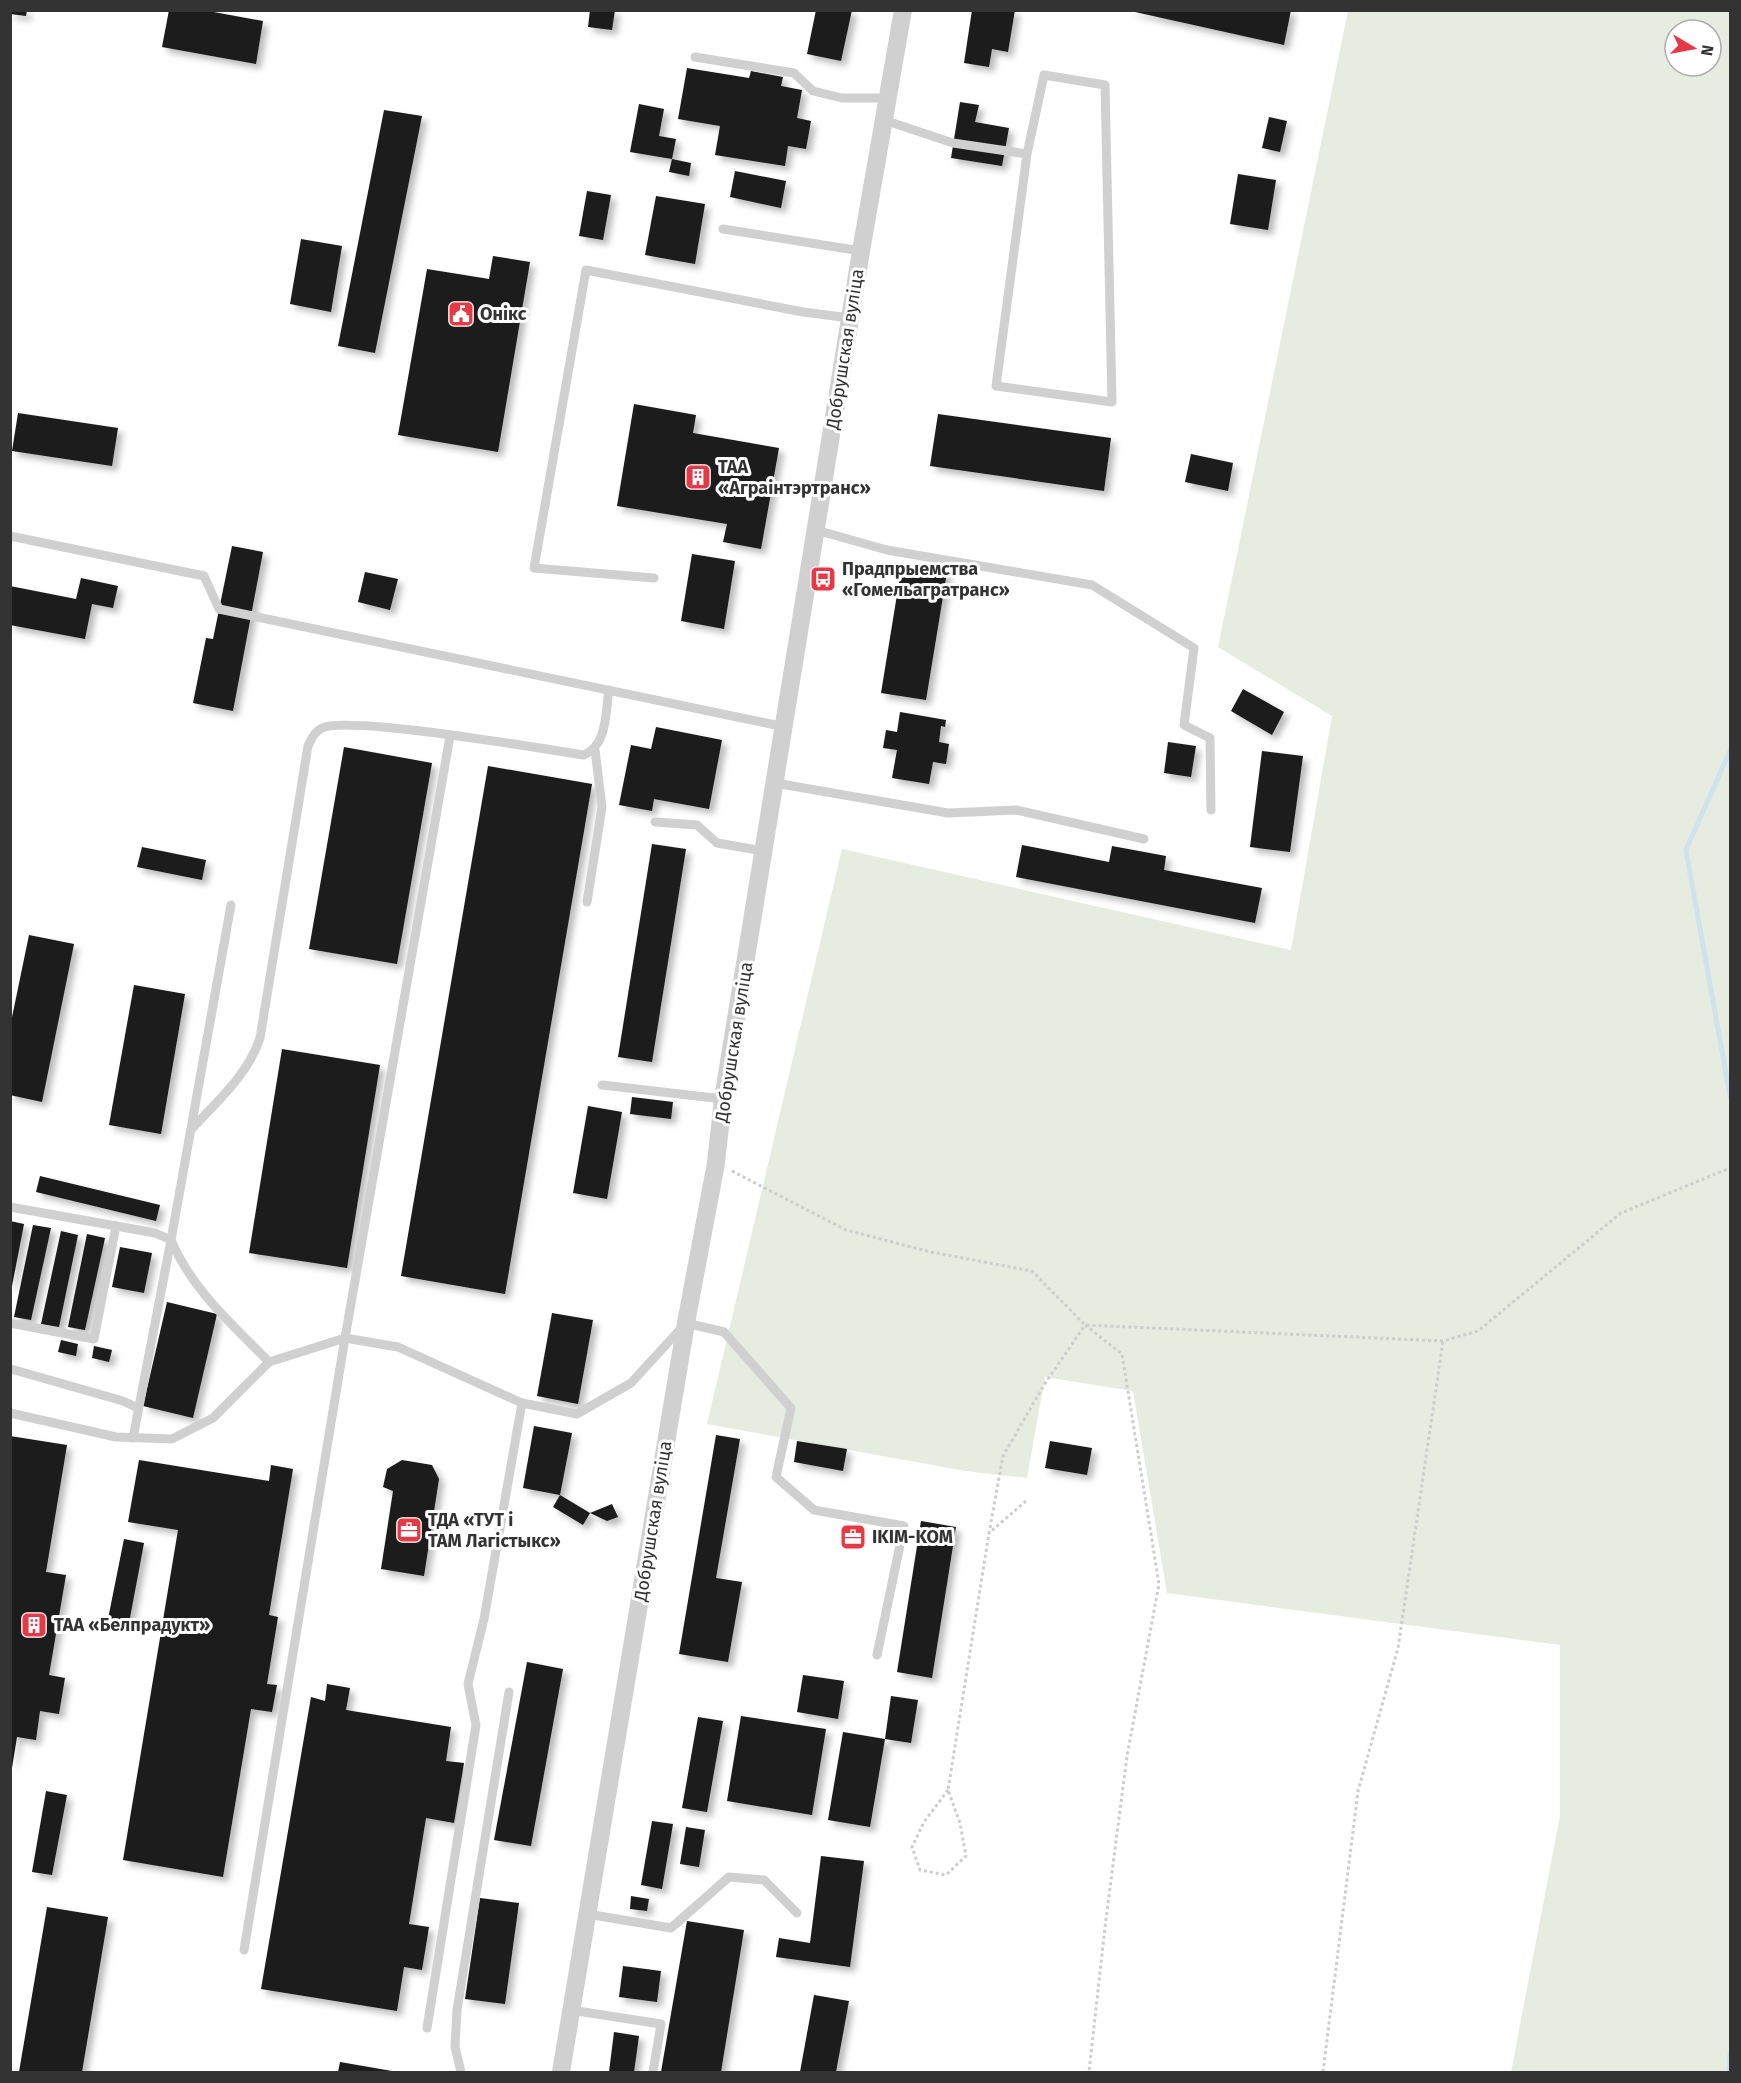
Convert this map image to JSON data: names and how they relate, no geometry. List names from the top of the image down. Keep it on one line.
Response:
{"streets":{"street":["Добрушская вуліца"]},"places":{"public building":["Онікс"],"building":["ТАА «Аграінтэртранс»","ТАА «Белпрадукт»"],"bus stop":["Прадпрыемства «Гомельагратранс»"],"office":["ТДА «ТУТ і ТАМ Лагістыкс»","IKIM-KOM"]},"north":"right"}
